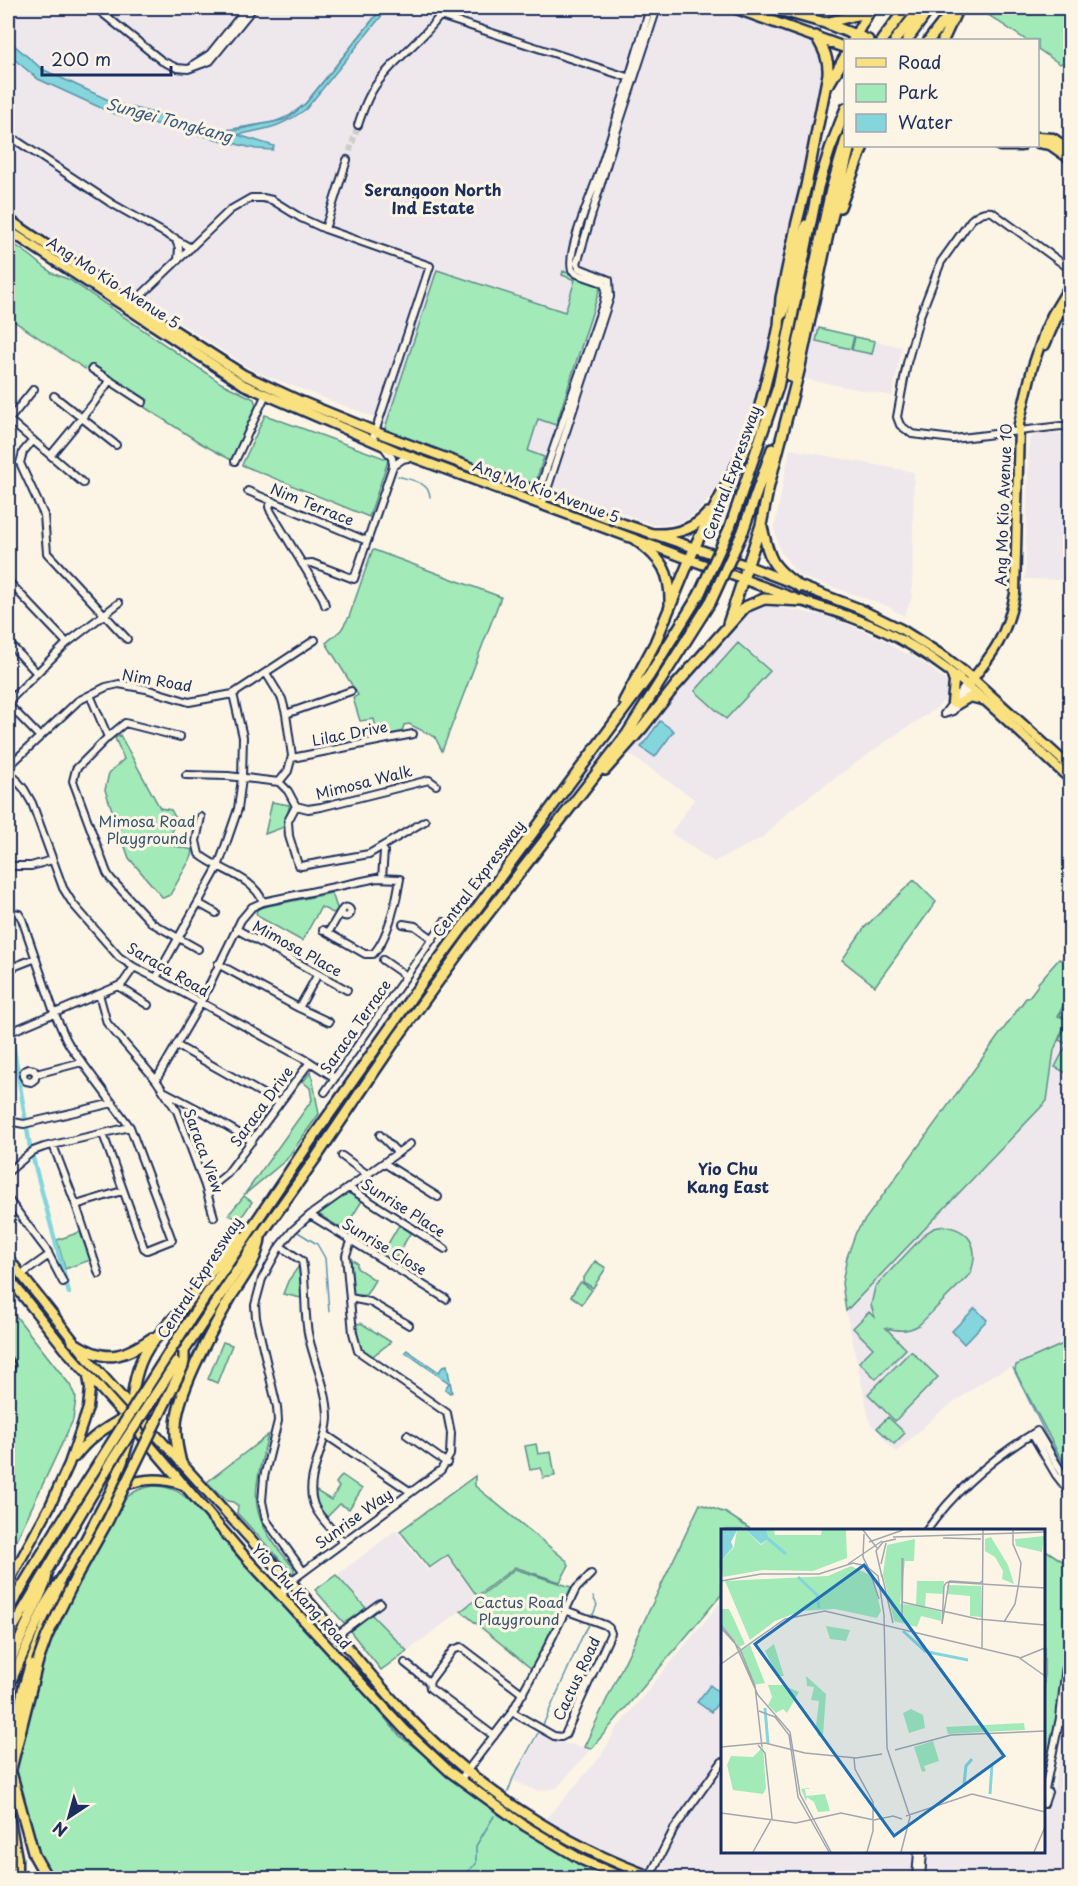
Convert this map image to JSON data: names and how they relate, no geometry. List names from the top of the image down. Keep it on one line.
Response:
{"streets":{"highway":["Central Expressway"],"main road":["Ang Mo Kio Avenue 5","Ang Mo Kio Avenue 10","Yio Chu Kang Road"],"street":["Nim Terrace","Nim Road","Lilac Drive","Mimosa Walk","Mimosa Place","Saraca Road","Saraca Terrace","Saraca Drive","Saraca View","Sunrise Place","Sunrise Close","Sunrise Way","Cactus Road"]},"crossings":[["Ang Mo Kio Avenue 5","Ang Mo Kio Avenue 10"],["Nim Road","Saraca Road"],["Saraca Road","Saraca Terrace"],["Saraca Road","Saraca Drive"],["Saraca Drive","Saraca View"],["Sunrise Way","Yio Chu Kang Road"]],"districts":["Serangoon North Ind Estate","Yio Chu Kang East"],"water":["Sungei Tongkang"],"parks":["Mimosa Road Playground","Cactus Road Playground"],"legend":["Road","Park","Water"],"scale_bar":"200 m","north":"bottom left"}
